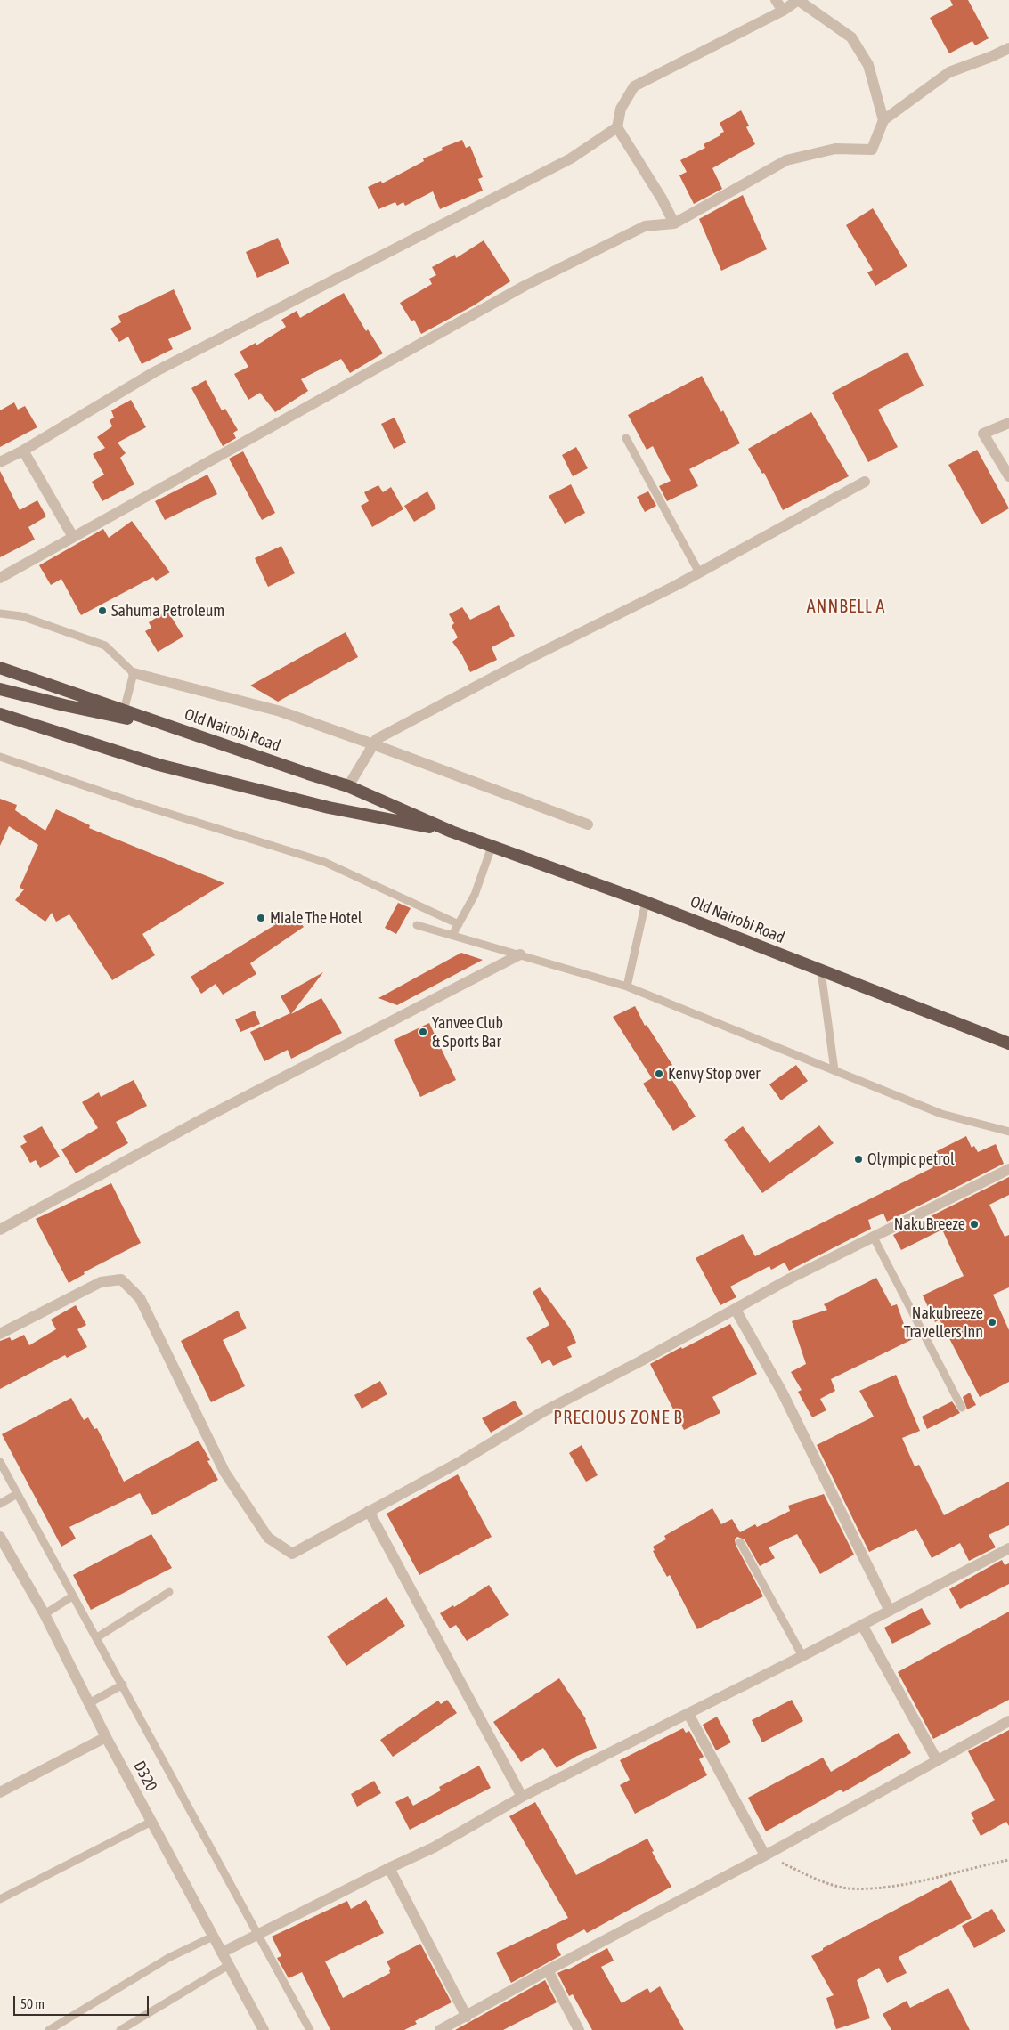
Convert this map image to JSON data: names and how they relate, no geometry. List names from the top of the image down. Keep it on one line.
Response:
{"streets":{"highway":["Old Nairobi Road"],"street":["D320"]},"districts":["ANNBELL A","PRECIOUS ZONE B"],"places":["Sahuma Petroleum","Miale The Hotel","Yanvee Club & Sports Bar","Kenvy Stop over","Olympic petrol","NakuBreeze","Nakubreeze Travellers Inn"],"scale_bar":"50 m"}
